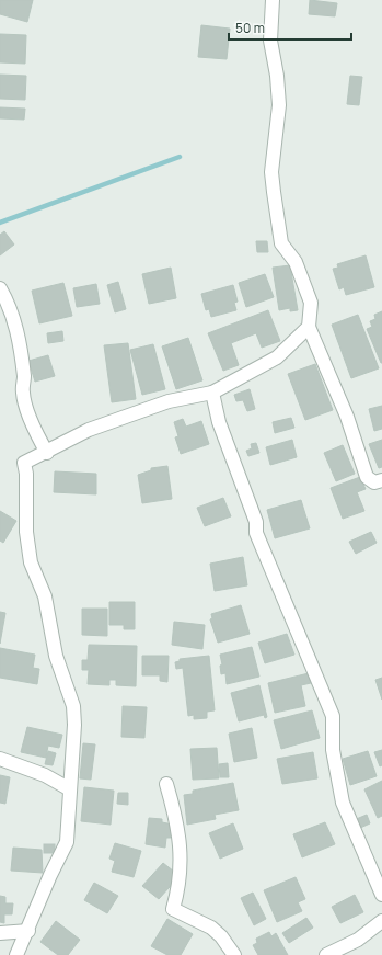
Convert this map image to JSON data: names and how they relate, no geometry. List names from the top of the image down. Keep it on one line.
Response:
{"scale_bar":"50 m"}
